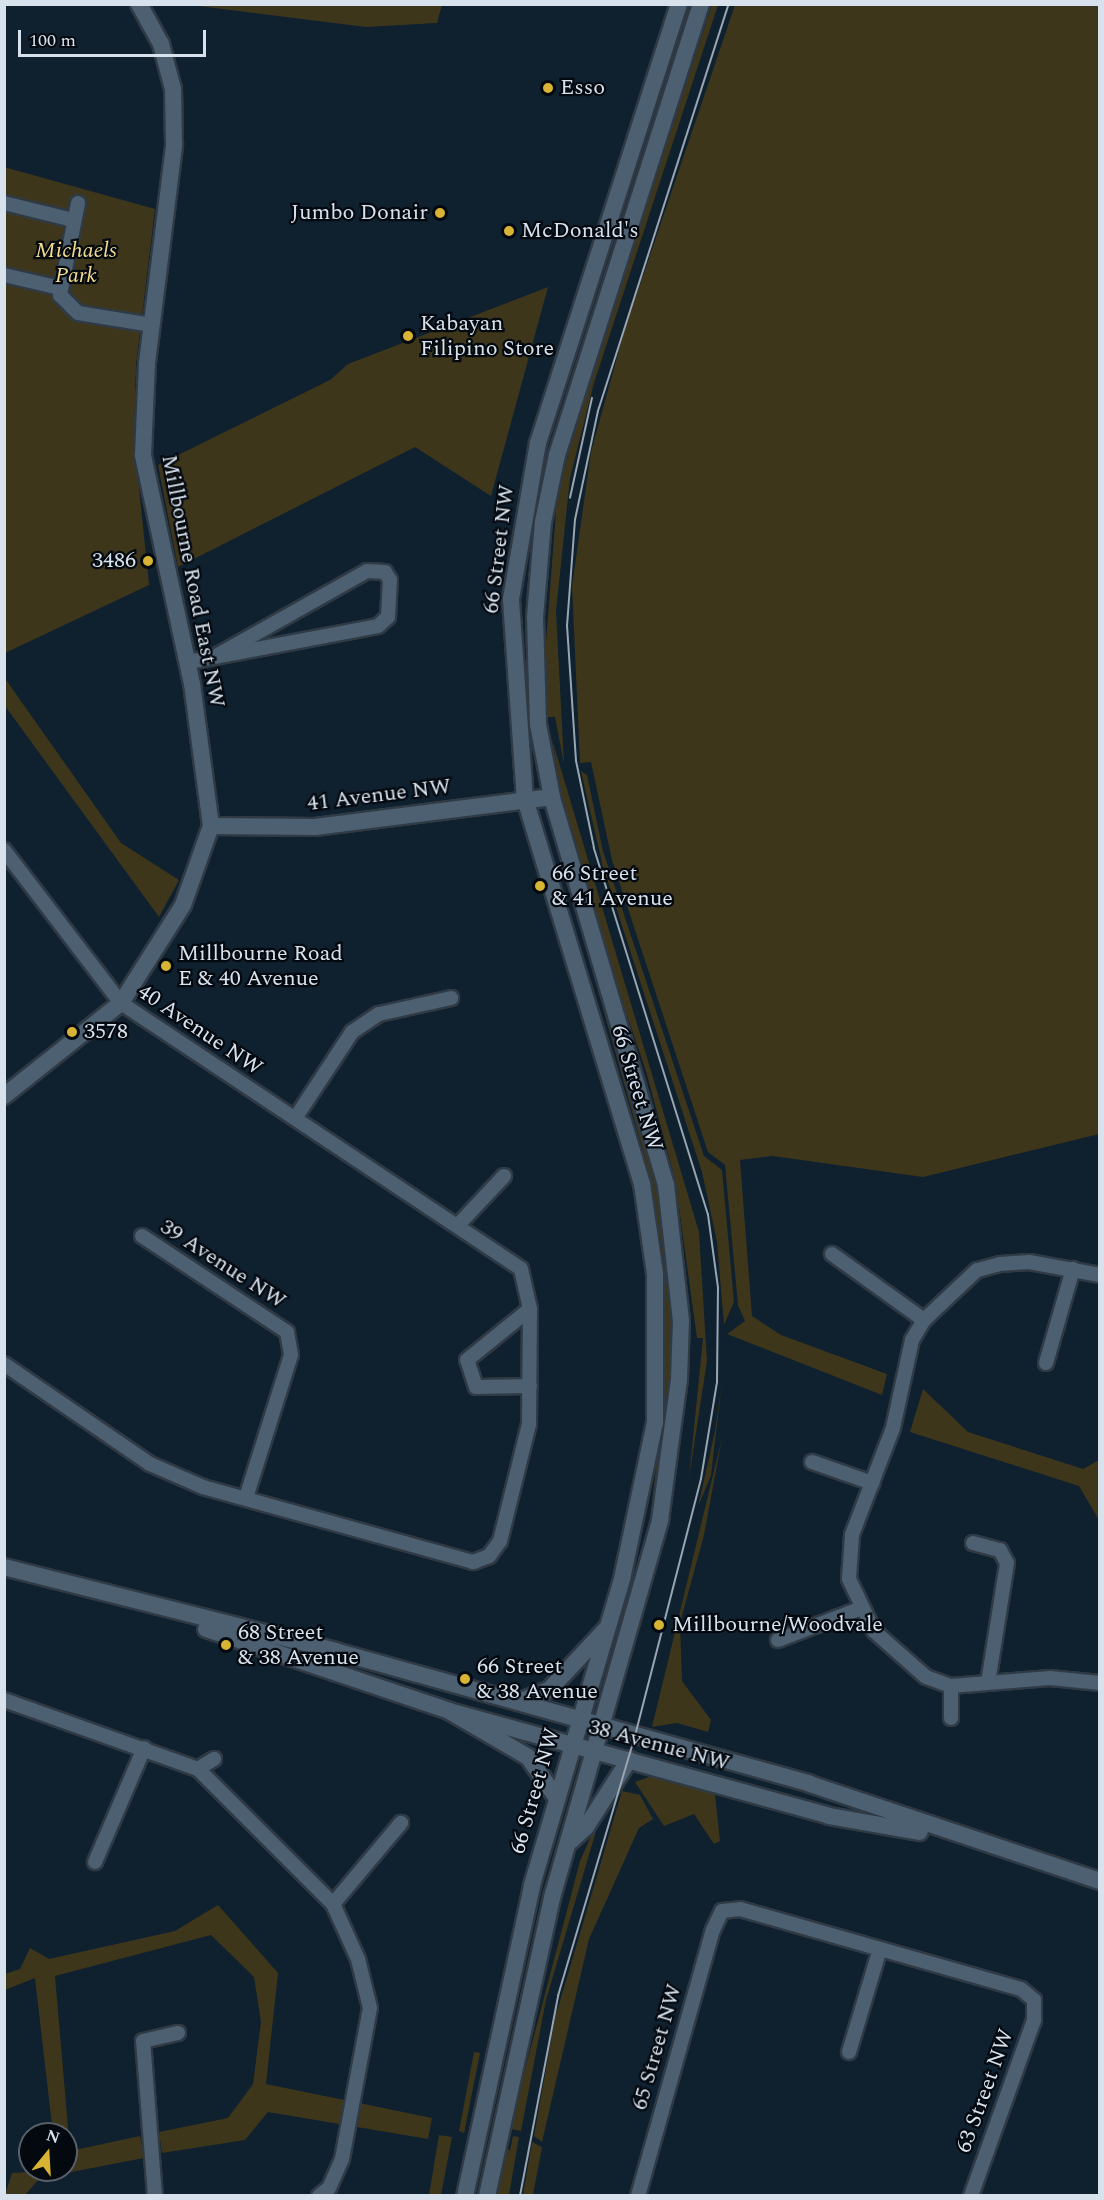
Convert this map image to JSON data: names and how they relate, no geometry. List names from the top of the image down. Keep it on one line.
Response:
{"streets":{"main road":["66 Street NW","Millbourne Road East NW","41 Avenue NW","38 Avenue NW"],"street":["40 Avenue NW","39 Avenue NW","65 Street NW","63 Street NW"]},"crossings":[["66 Street NW","41 Avenue NW"],["66 Street NW","38 Avenue NW"],["Millbourne Road East NW","41 Avenue NW"],["Millbourne Road East NW","40 Avenue NW"],["40 Avenue NW","39 Avenue NW"],["65 Street NW","63 Street NW"]],"parks":["Michaels Park"],"places":["Esso","Jumbo Donair","McDonald's","Kabayan Filipino Store","3486","66 Street & 41 Avenue","Millbourne Road E & 40 Avenue","3578","Millbourne/Woodvale","68 Street & 38 Avenue","66 Street & 38 Avenue"],"scale_bar":"100 m","north":"top"}
